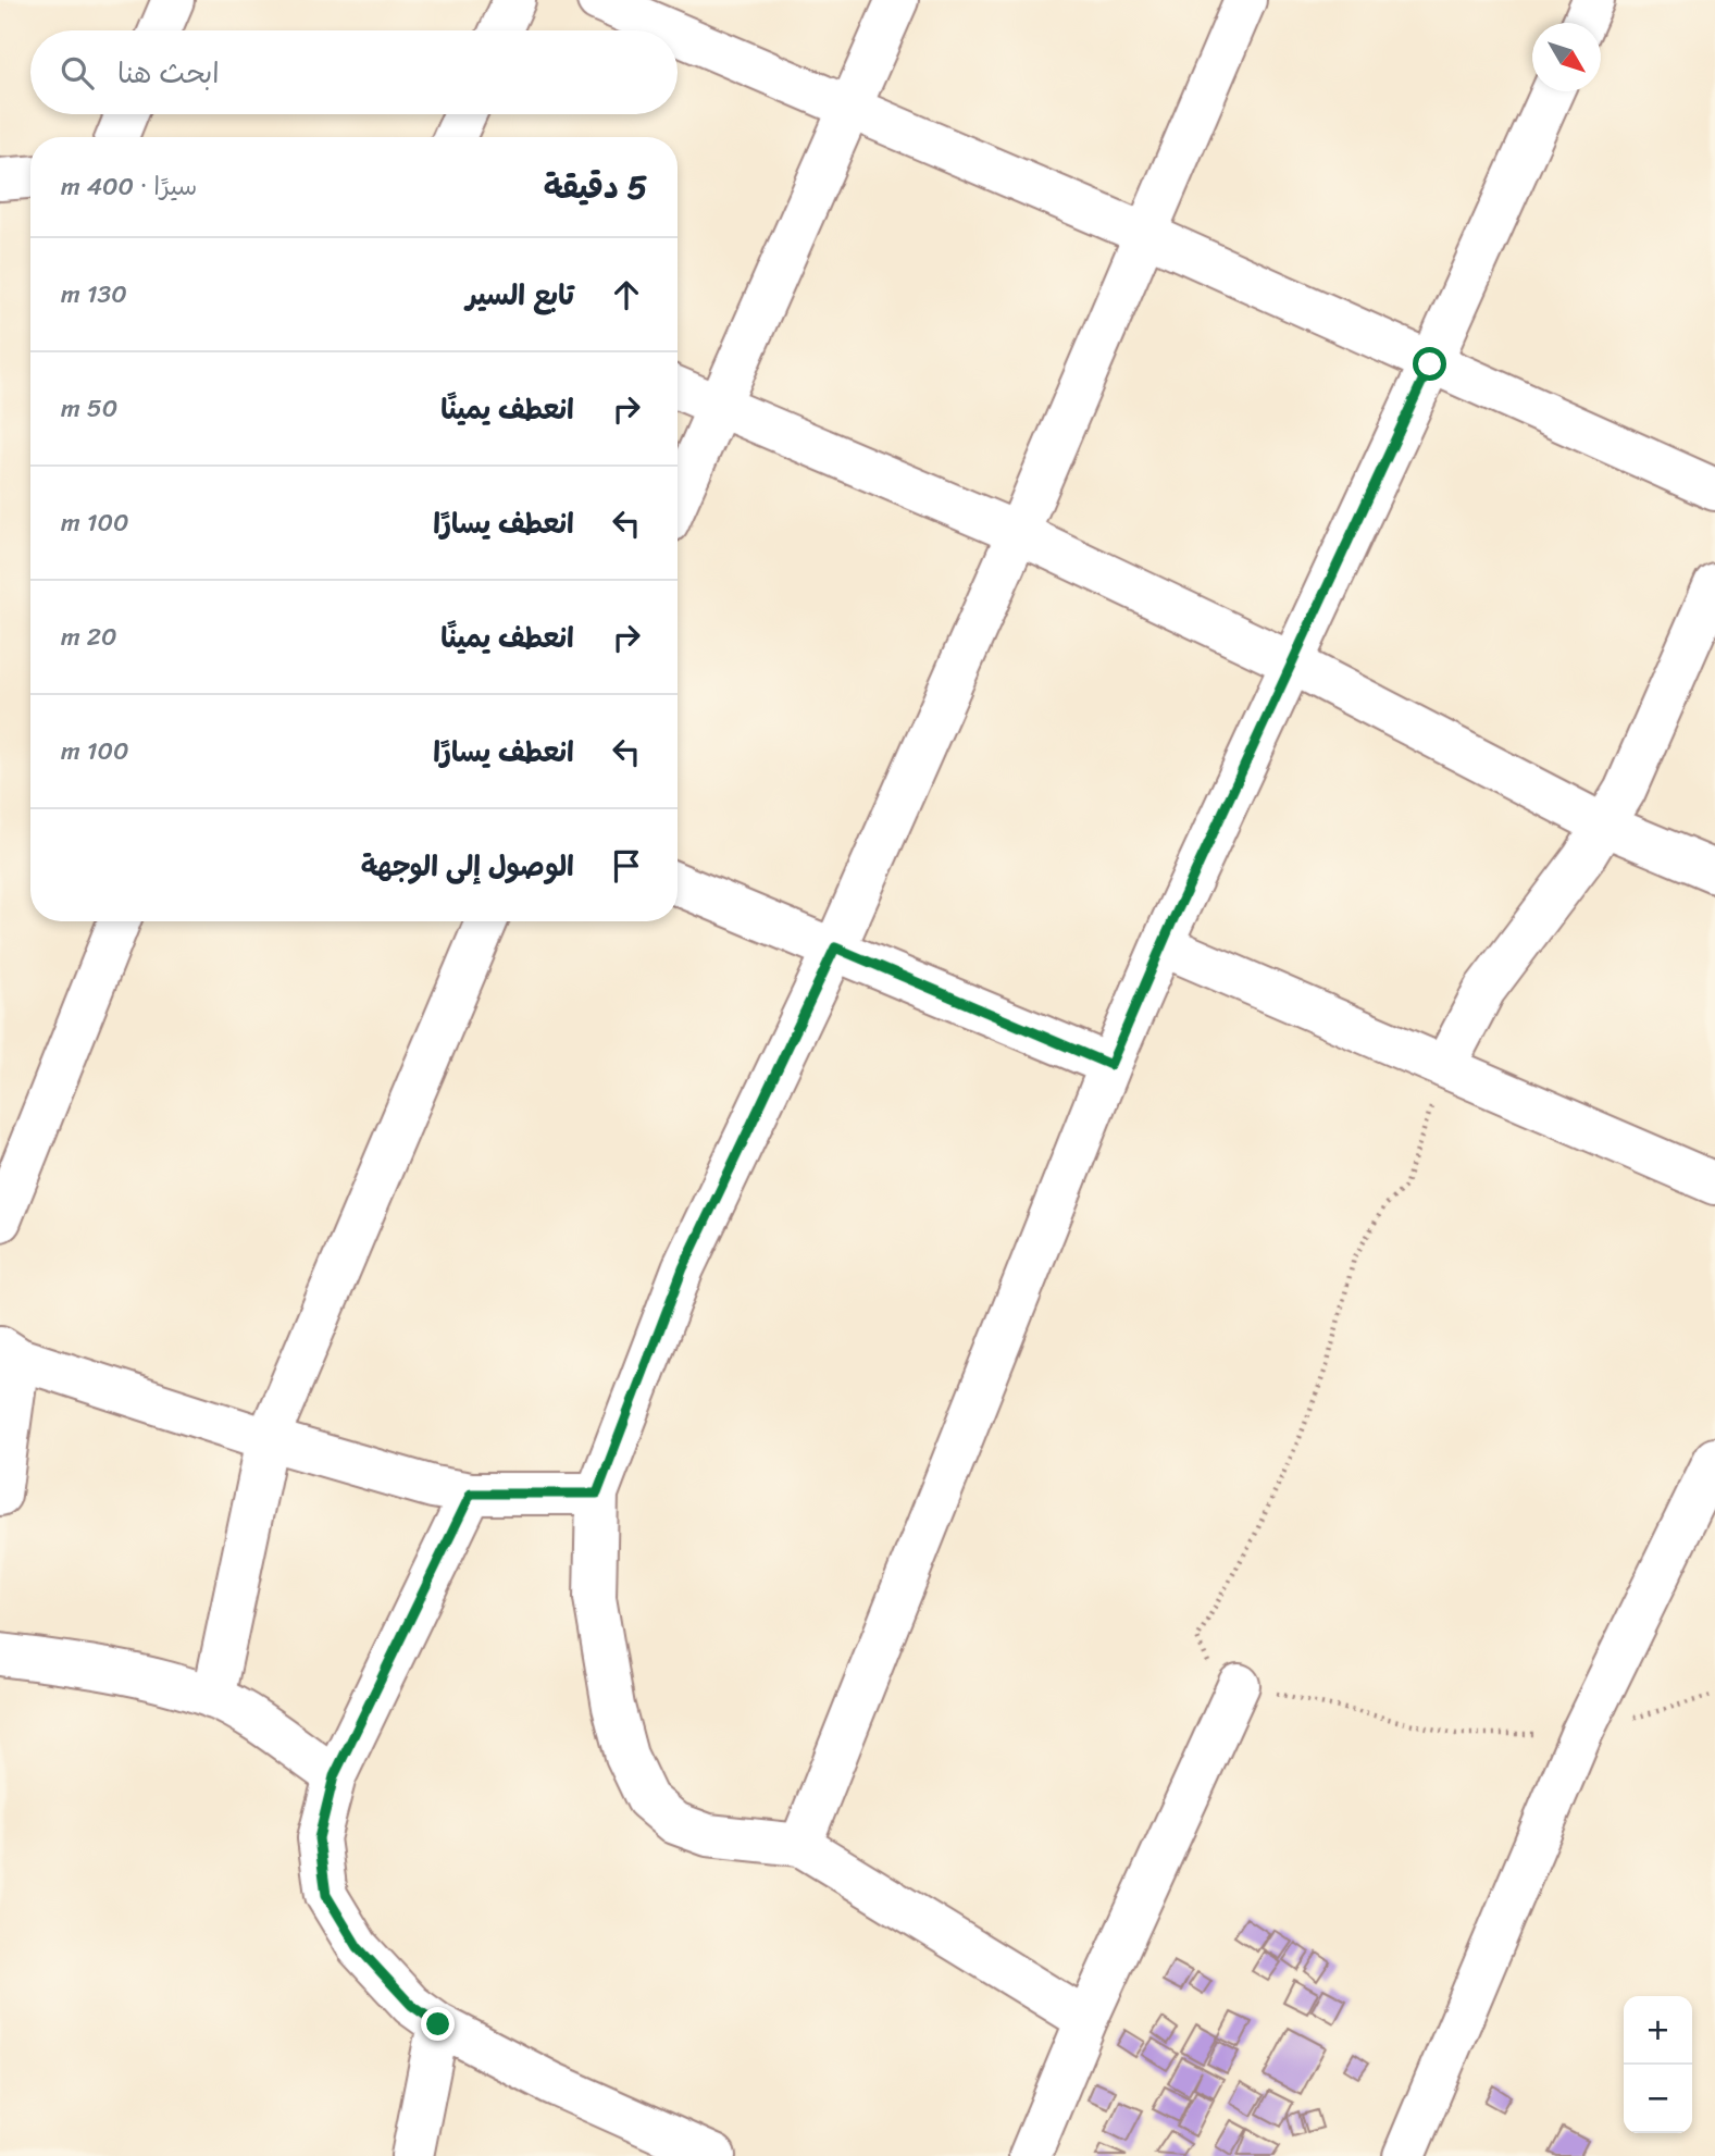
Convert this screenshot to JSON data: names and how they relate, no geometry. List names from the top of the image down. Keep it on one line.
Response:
{"north":"bottom right","page":{"search":"ابحث هنا","heading":["5 دقيقة","سيرًا · 400 m"],"list":[["تابع السير","130 m"],["انعطف يمينًا","50 m"],["انعطف يسارًا","100 m"],["انعطف يمينًا","20 m"],["انعطف يسارًا","100 m"],"الوصول إلى الوجهة"],"map_buttons":["+","−"]}}
